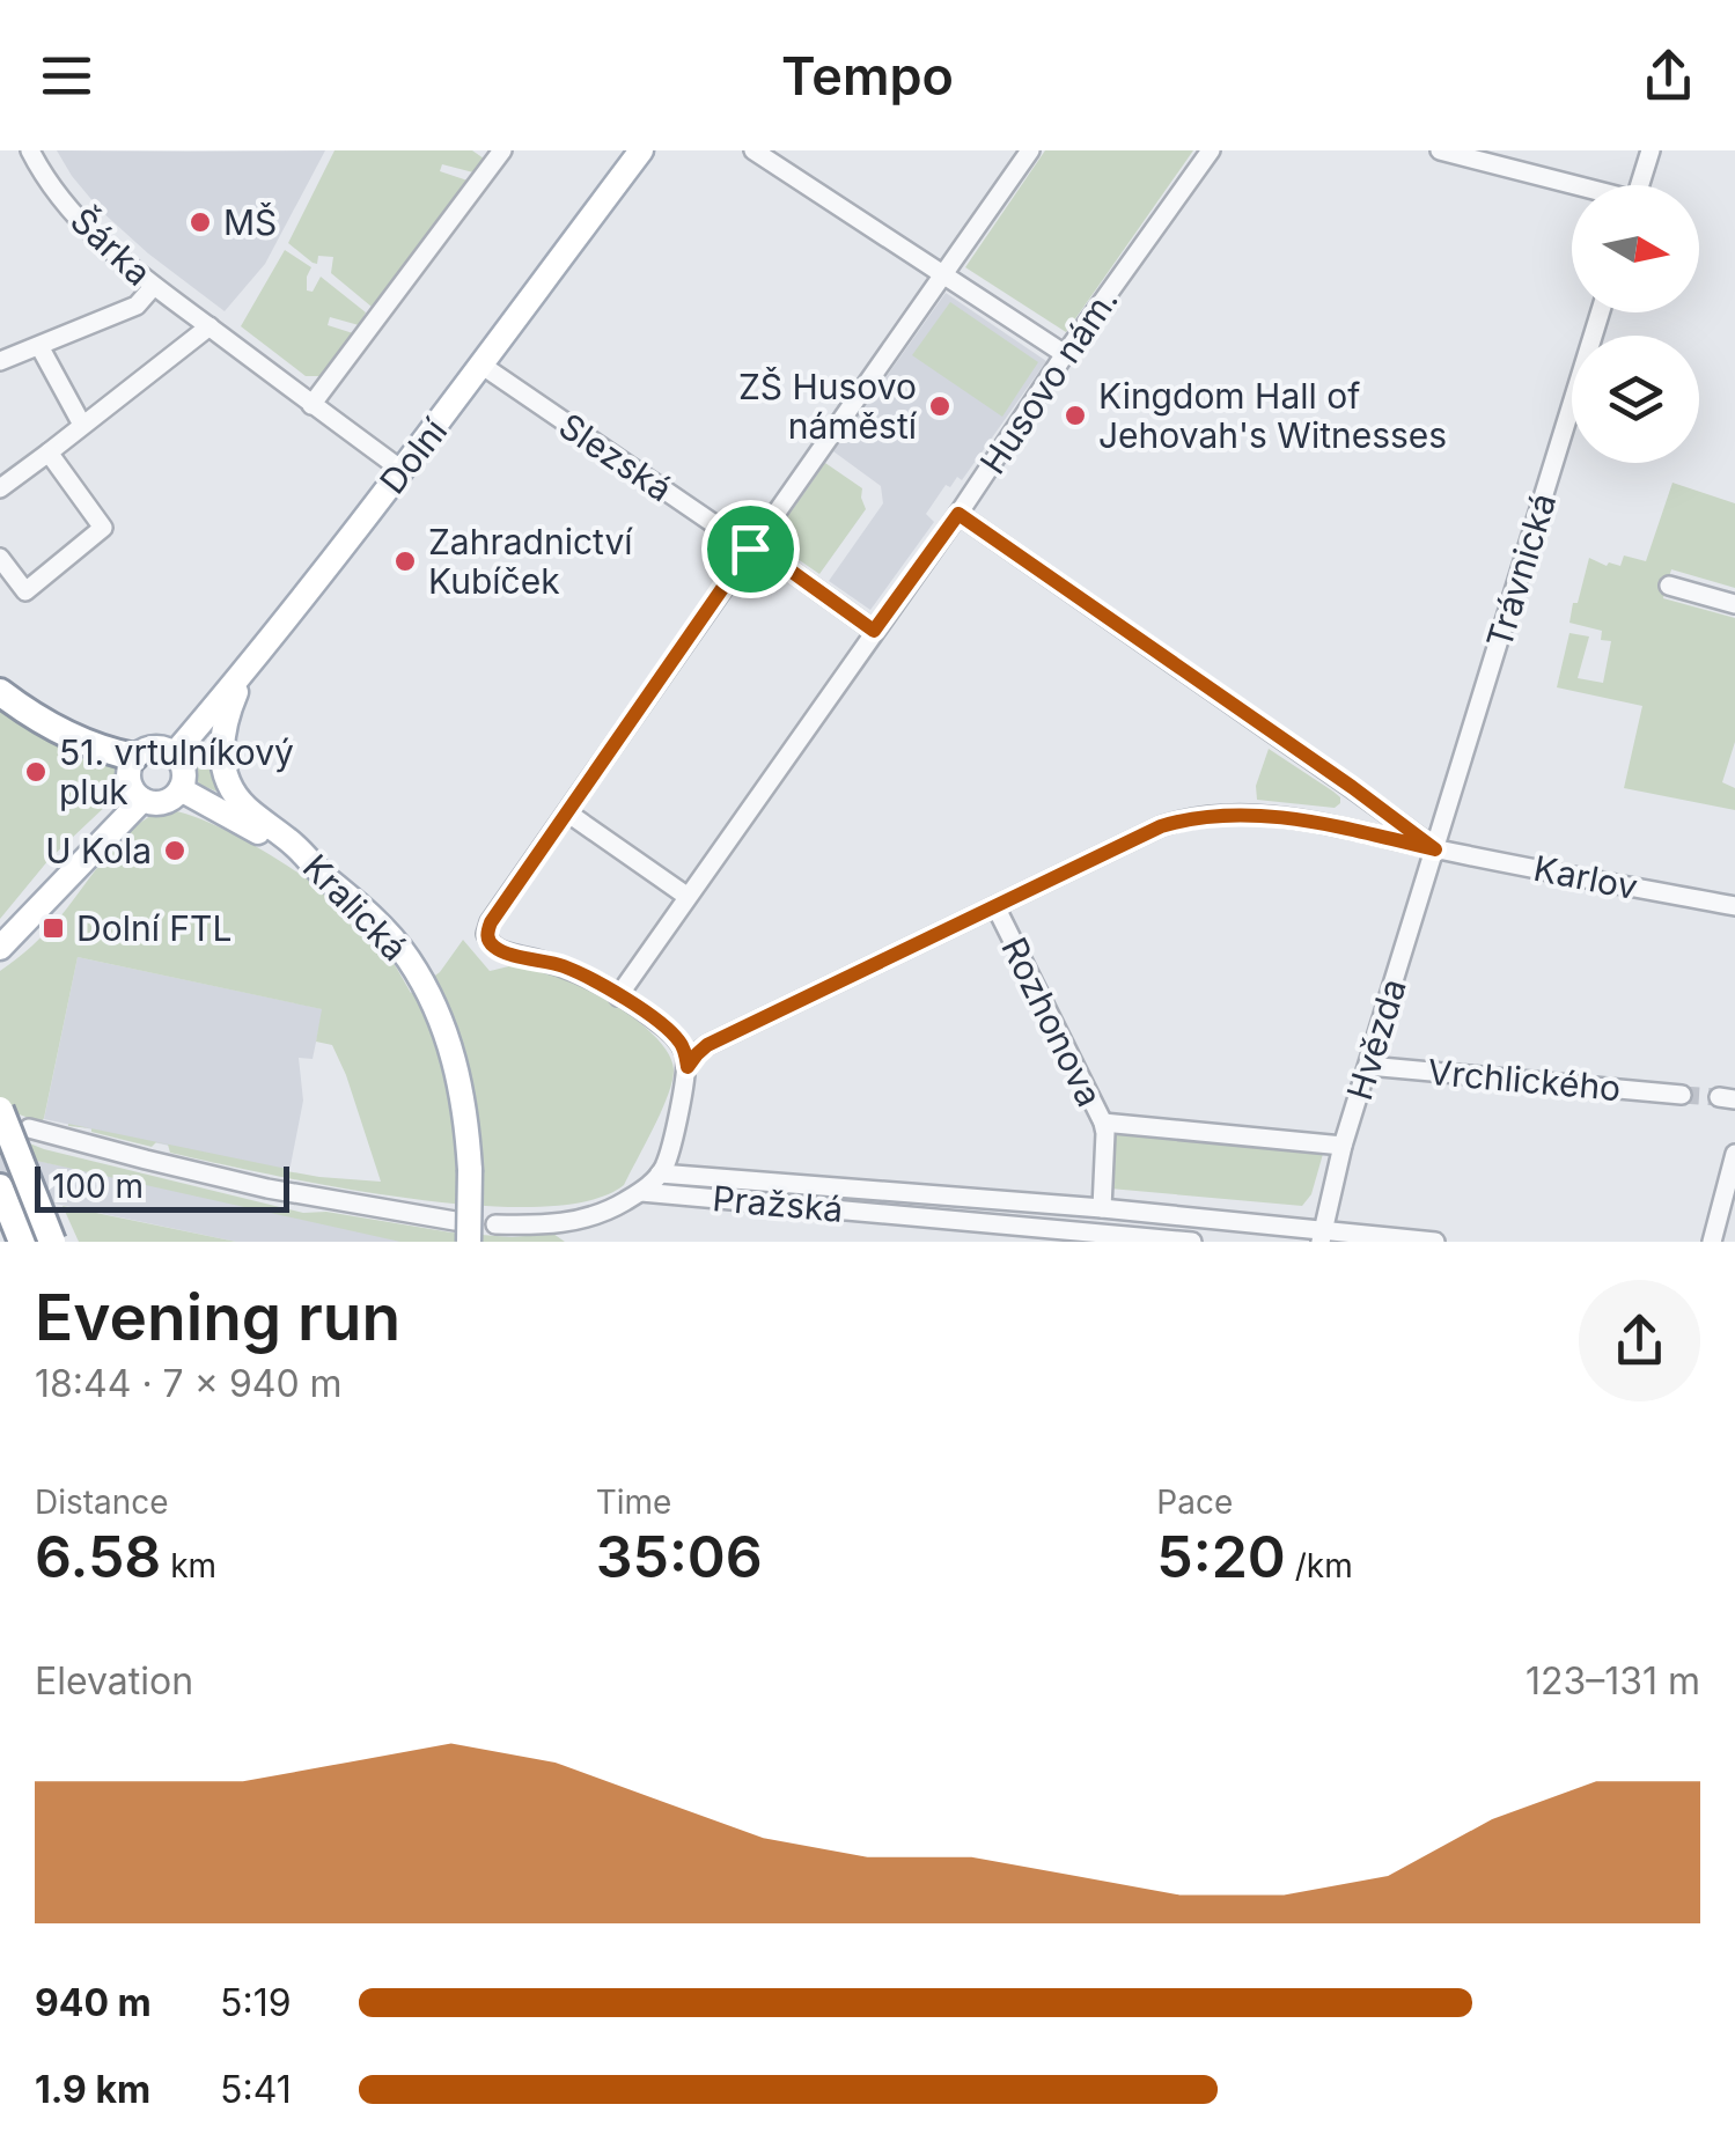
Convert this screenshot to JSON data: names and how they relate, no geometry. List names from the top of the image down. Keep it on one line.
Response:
{"streets":{"main road":["Dolní","Kralická"],"street":["Šárka","Husovo nám.","Slezská","Trávnická","Karlov","Rozhonova","Hvězda","Vrchlického","Pražská"]},"crossings":[["Šárka","Dolní"],["Husovo nám.","Slezská"],["Dolní","Slezská"],["Dolní","Kralická"],["Trávnická","Karlov"],["Trávnická","Hvězda"],["Karlov","Rozhonova"],["Karlov","Hvězda"],["Rozhonova","Pražská"],["Hvězda","Vrchlického"],["Hvězda","Pražská"]],"places":{"other":["MŠ","ZŠ Husovo náměstí","Kingdom Hall of Jehovah's Witnesses","Zahradnictví Kubíček","51. vrtulníkový pluk","U Kola"],"transit":["Dolní FTL"]},"scale_bar":"100 m","north":"right","page":{"header":"Tempo","scale":"100 m","heading":["Evening run","18:44 · 7 × 940 m"],"stats":[["Distance","6.58 km"],["Time","35:06"],["Pace","5:20 /km"]],"chart":["Elevation","123–131 m"],"list":[{"name":"940 m","note":"5:19"},{"name":"1.9 km","note":"5:41"}]}}
